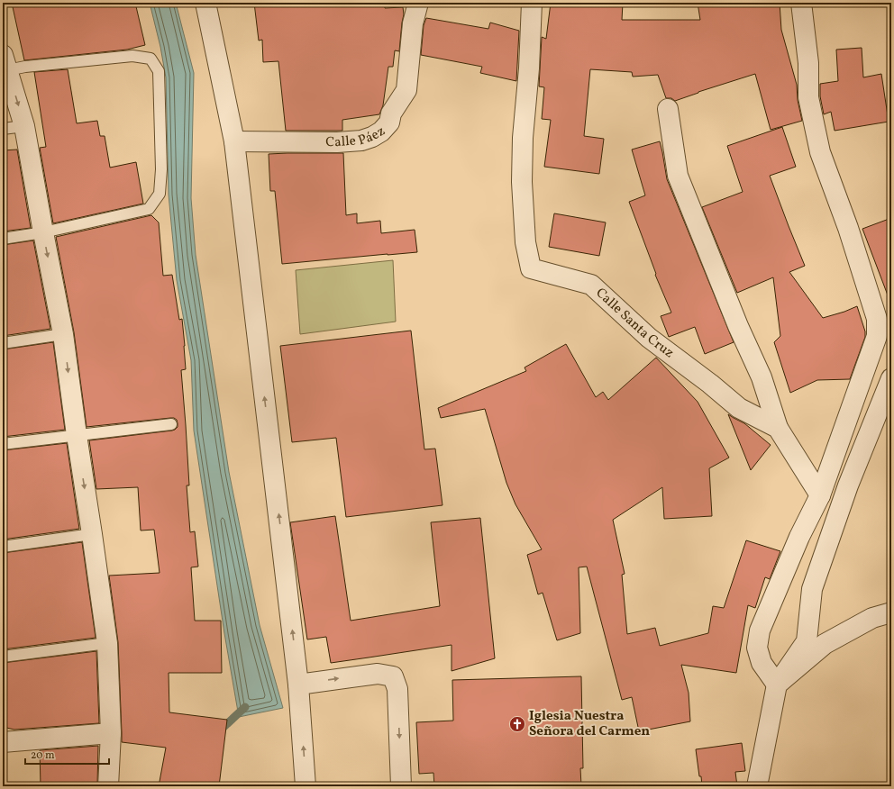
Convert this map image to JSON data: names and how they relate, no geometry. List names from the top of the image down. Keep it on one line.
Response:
{"streets":{"street":["Calle Páez","Calle Santa Cruz"]},"places":{"church":["Iglesia Nuestra Señora del Carmen"]},"scale_bar":"20 m"}
